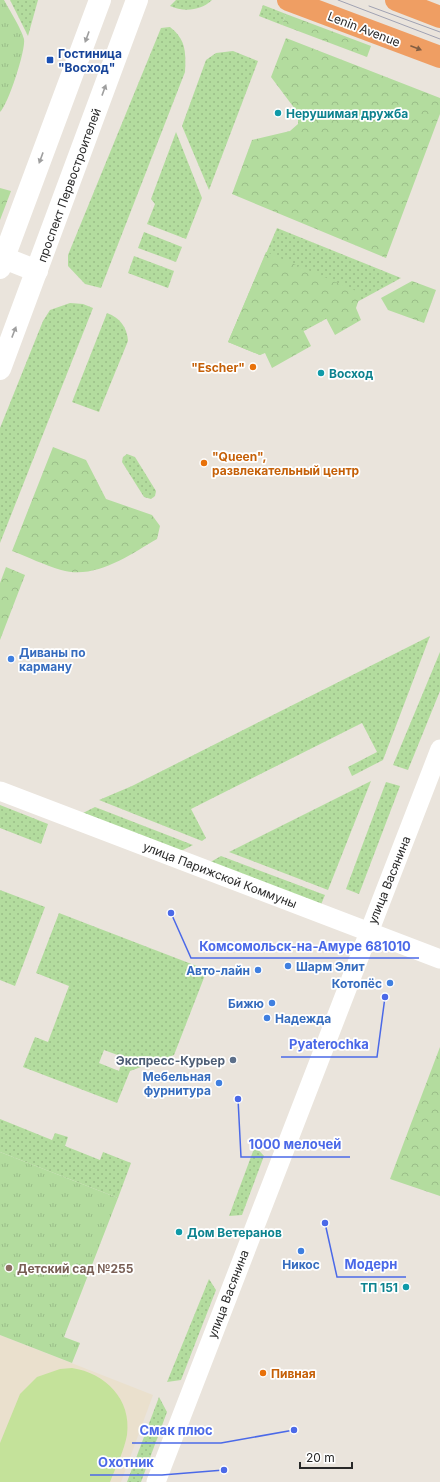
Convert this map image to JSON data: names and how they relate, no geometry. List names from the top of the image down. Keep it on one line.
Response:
{"streets":{"highway":["Lenin Avenue"],"main road":["проспект Первостроителей"],"street":["улица Парижской Коммуны","улица Васянина"]},"crossings":[["улица Парижской Коммуны","улица Васянина"]],"one_way":["Lenin Avenue"],"places":{"transit":["Гостиница \"Восход\""],"other":["Нерушимая дружба","\"Escher\"","Восход","\"Queen\", развлекательный центр","Диваны по карману","Комсомольск-на-Амуре 681010","Шарм Элит","Авто-лайн","Котопёс","Pyaterochka","Бижю","Надежда","Экспресс-Курьер","Мебельная фурнитура","1000 мелочей","Модерн","Дом Ветеранов","Никос","Детский сад №255","ТП 151","Пивная","Смак плюс","Охотник"]},"scale_bar":"20 m"}
